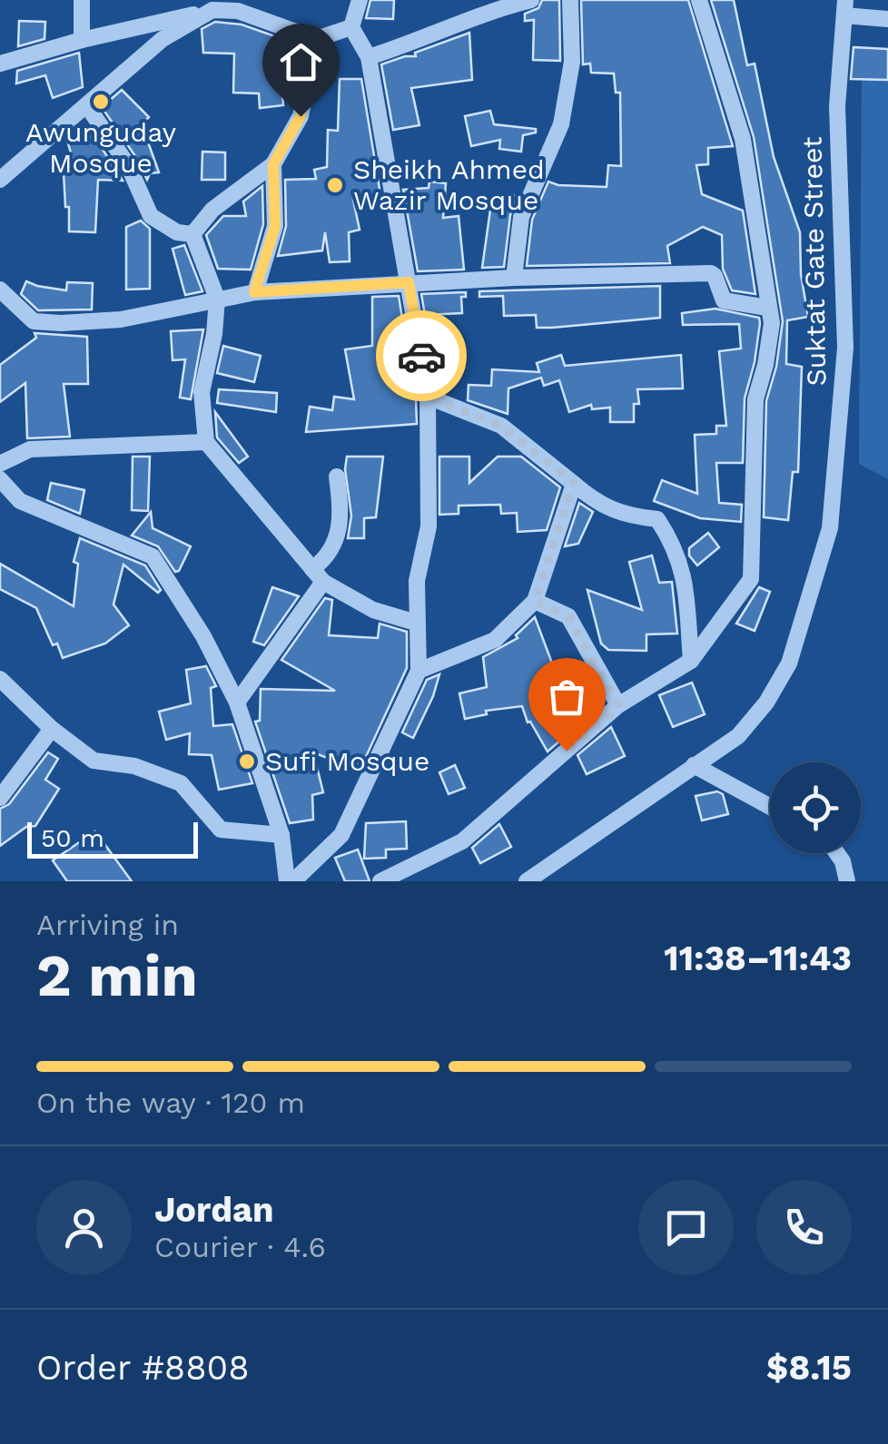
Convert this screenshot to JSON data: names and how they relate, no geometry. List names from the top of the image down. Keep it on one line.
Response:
{"streets":{"street":["Suktat Gate Street"]},"places":["Awunguday Mosque","Sheikh Ahmed Wazir Mosque","Sufi Mosque"],"scale_bar":"50 m","page":{"scale":"50 m","heading":["2 min","Arriving in","11:38–11:43"],"panel":["Jordan","Courier · 4.6","Order #8808","$8.15"],"bar":"On the way · 120 m"}}
